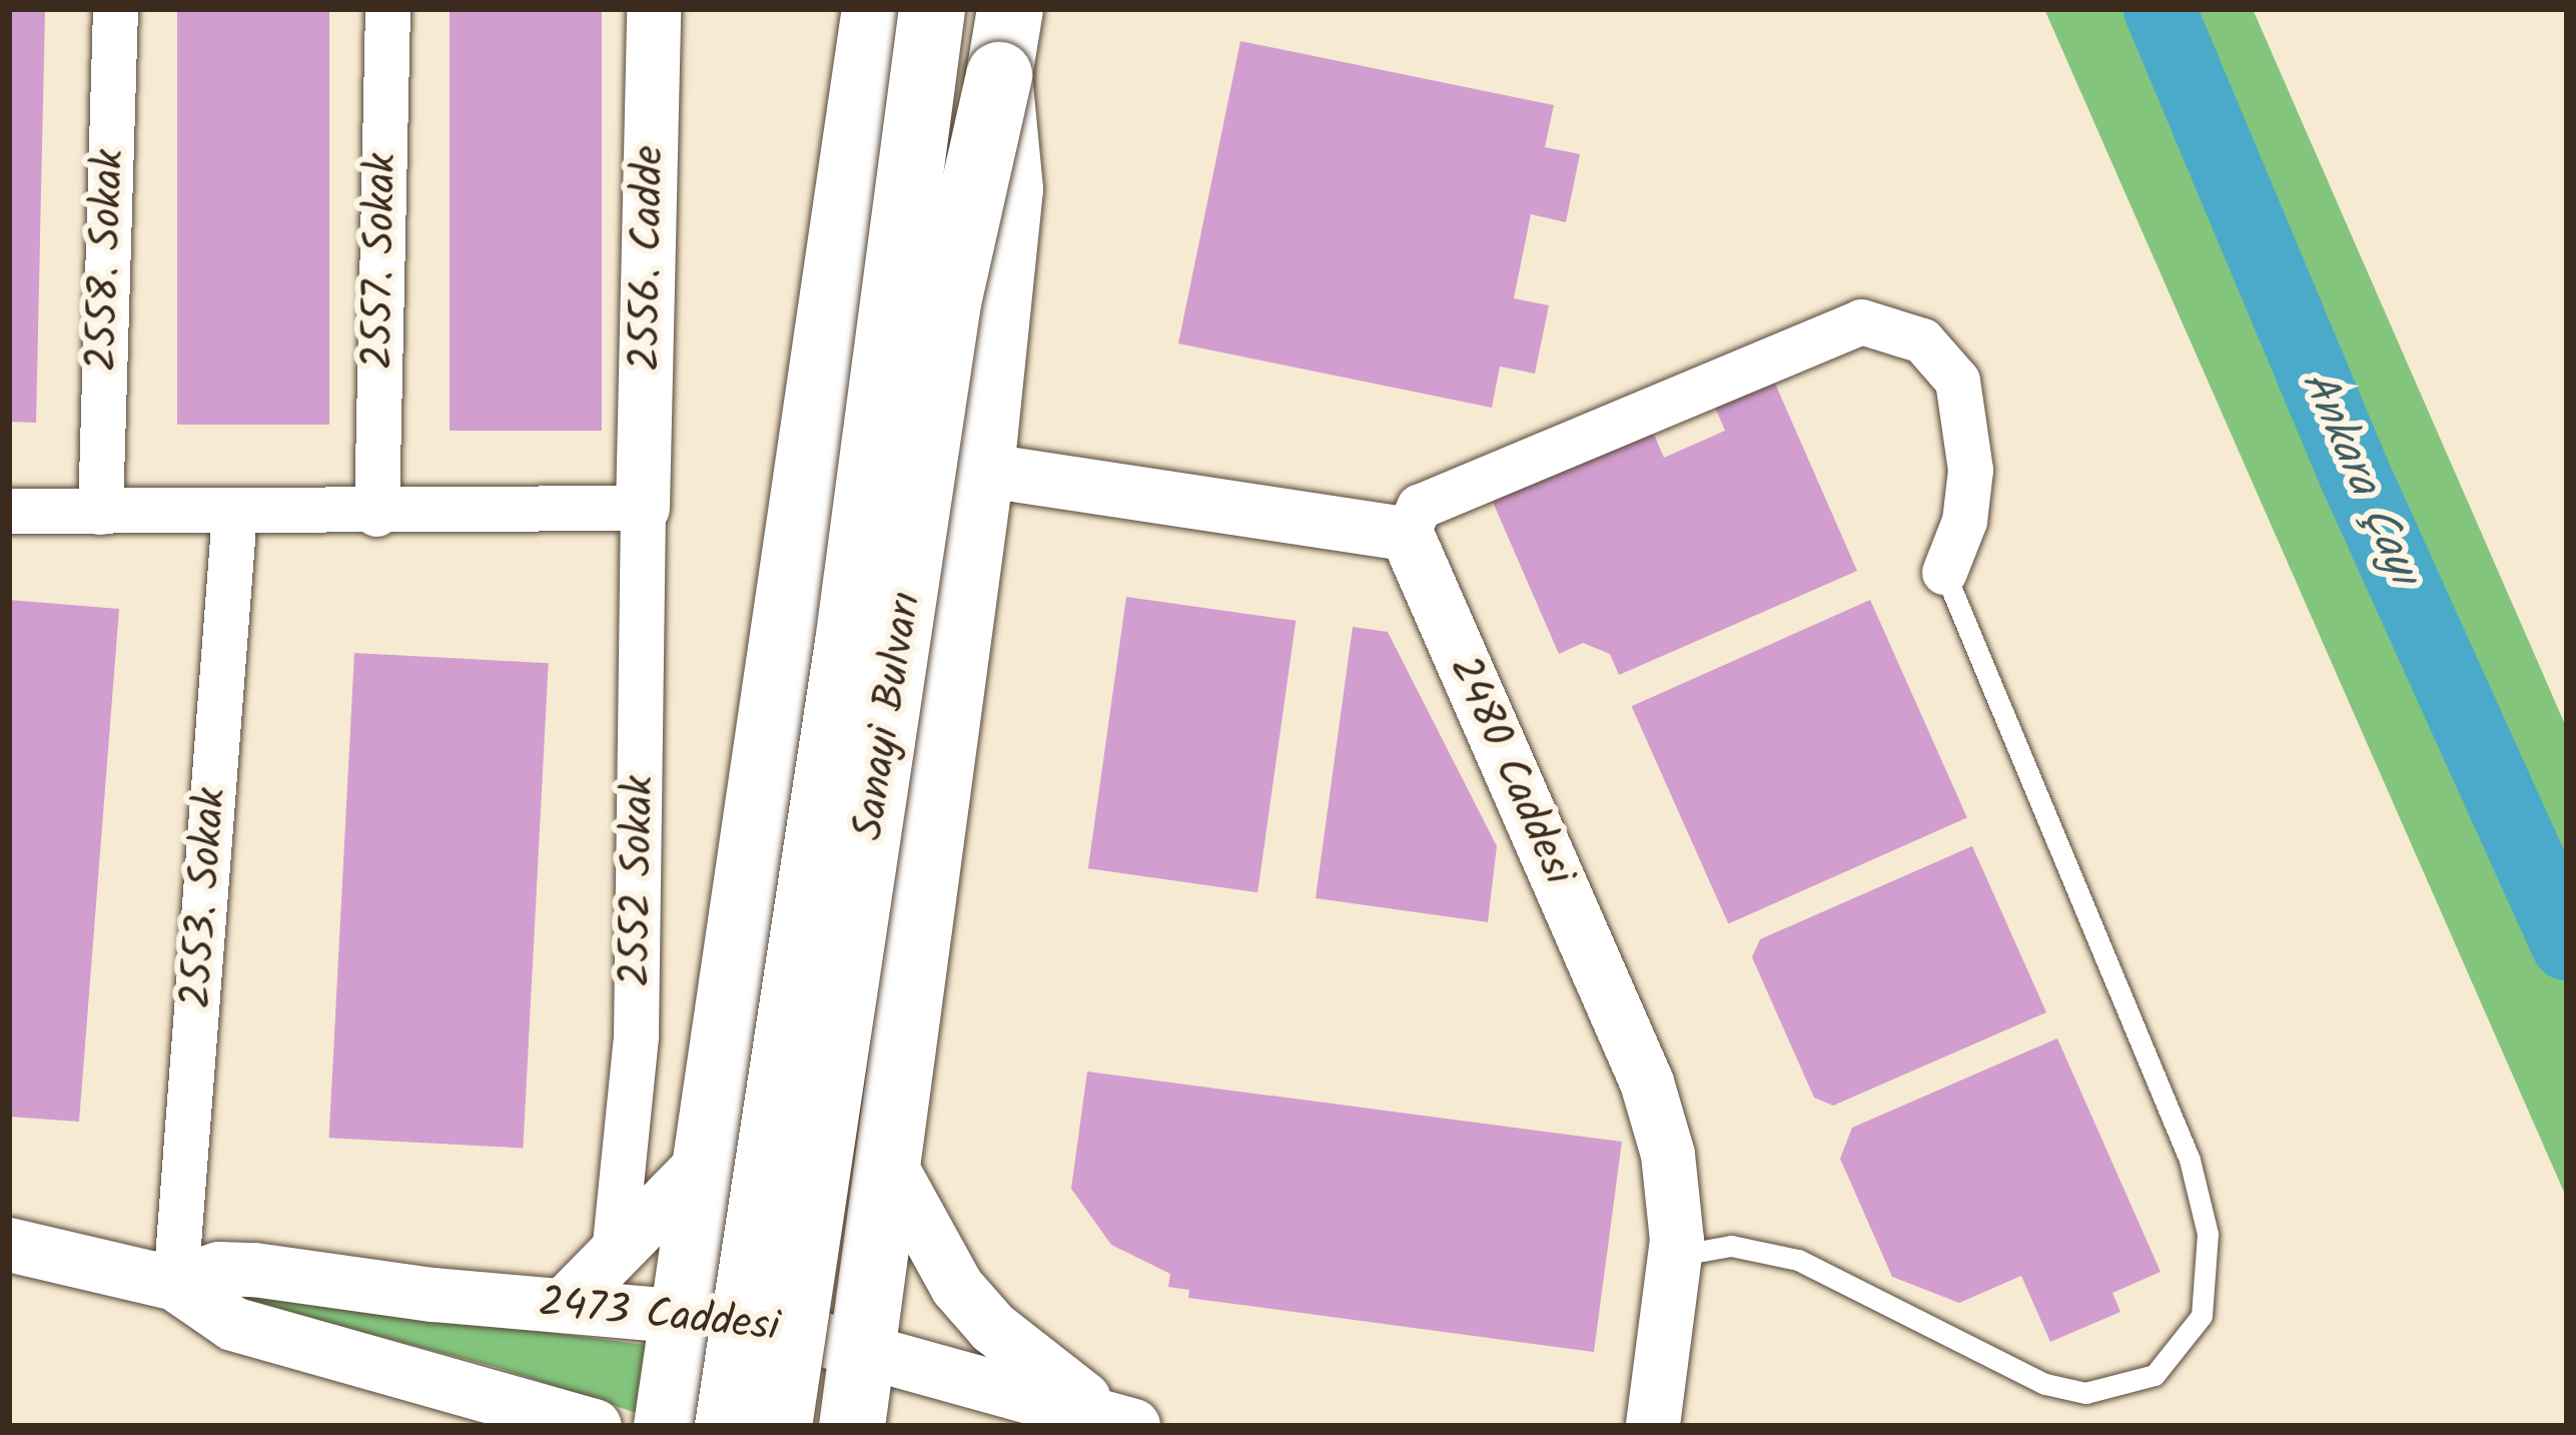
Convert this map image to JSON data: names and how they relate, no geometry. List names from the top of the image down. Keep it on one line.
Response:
{"streets":{"main road":["Sanayi Bulvarı"],"street":["2556. Cadde","2558. Sokak","2557. Sokak","2480 Caddesi","2552 Sokak","2553. Sokak","2473 Caddesi"]},"crossings":[["2556. Cadde","2552 Sokak"],["2553. Sokak","2473 Caddesi"]],"water":["Ankara Çayı"]}
